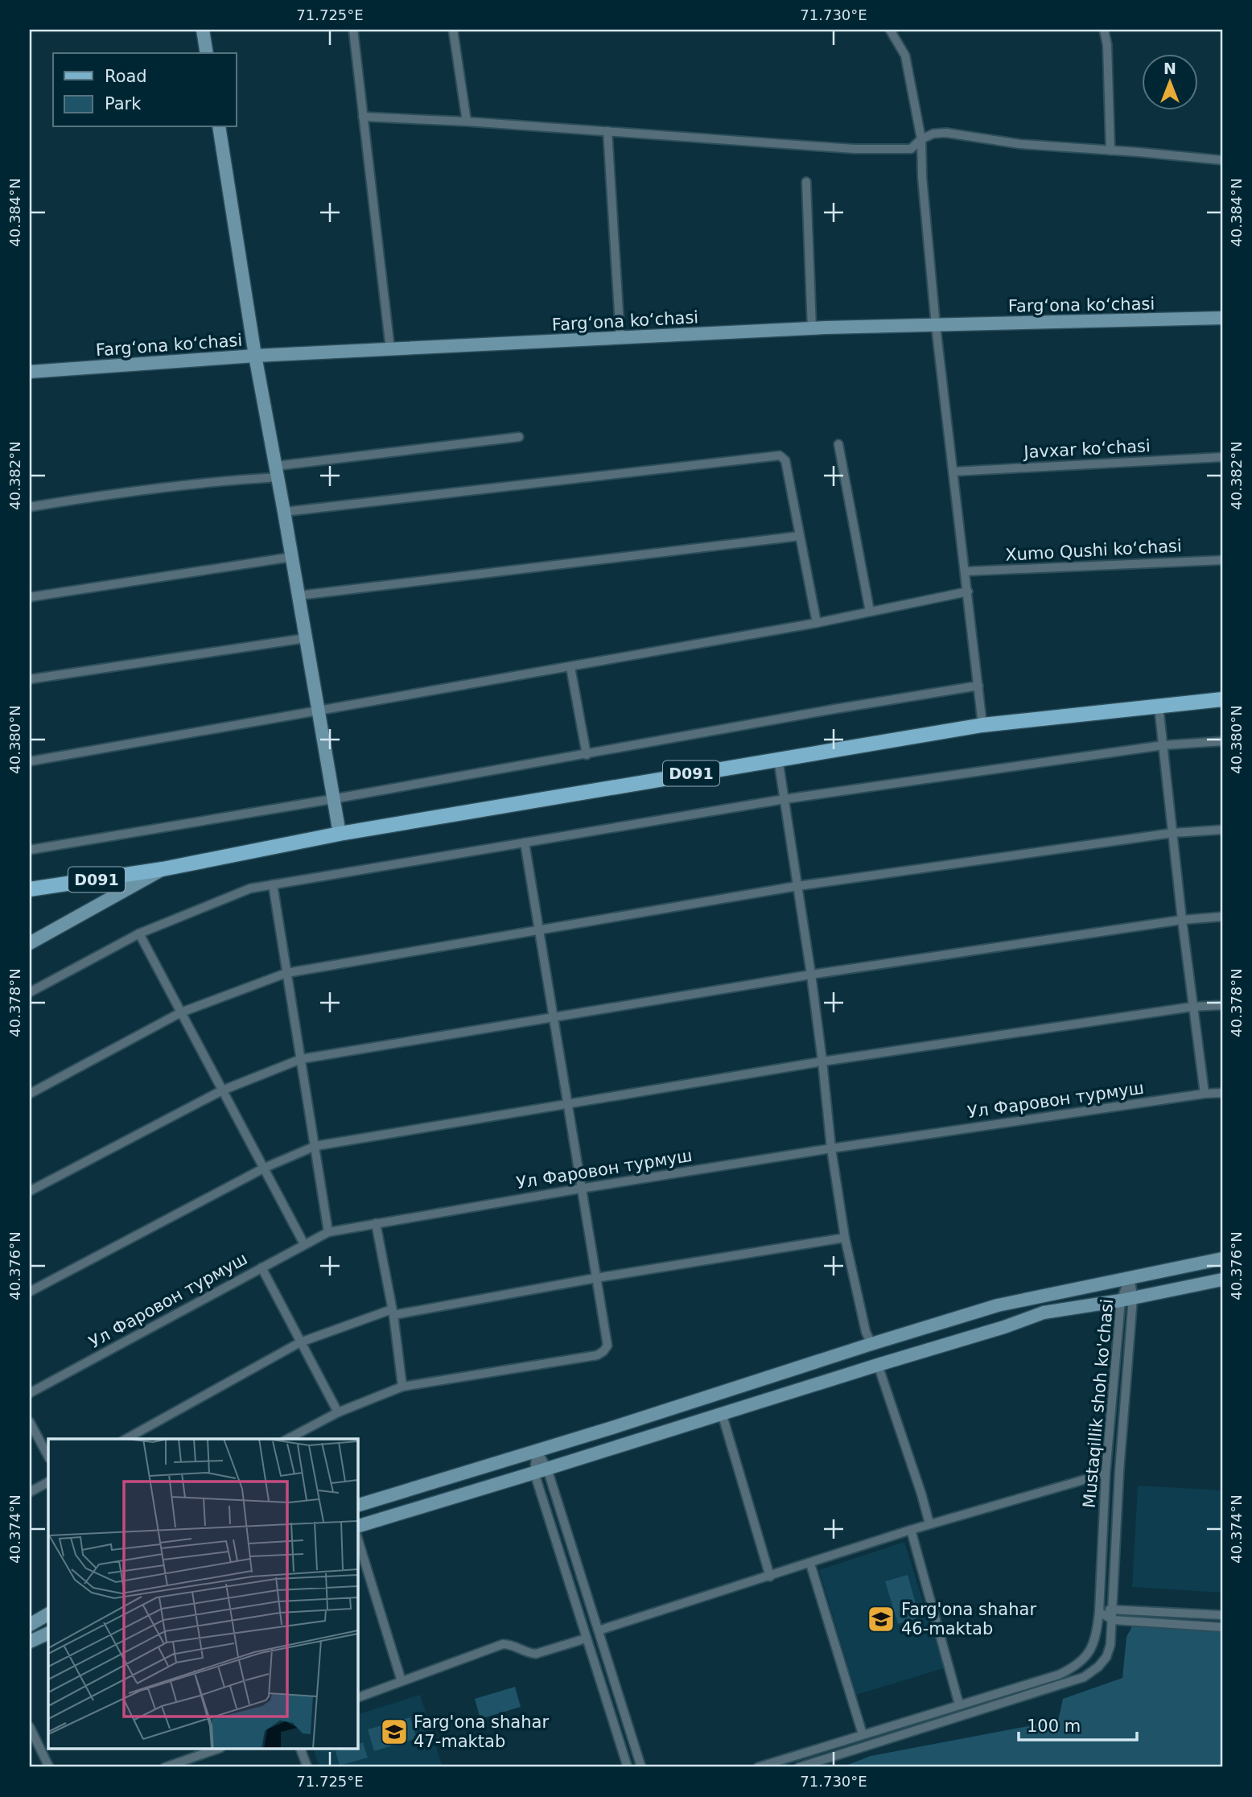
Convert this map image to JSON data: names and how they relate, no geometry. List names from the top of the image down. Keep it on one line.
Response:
{"streets":{"main road":["D091"],"street":["Fargʻona koʻchasi","Javxar koʻchasi","Xumo Qushi koʻchasi","Ул Фаровон турмуш","Mustaqillik shoh ko'chasi"]},"places":{"school or university":["Farg'ona shahar 46-maktab","Farg'ona shahar 47-maktab"]},"legend":["Road","Park"],"scale_bar":"100 m","north":"top","coordinates":["71.725°E","71.730°E","40.384°N","40.382°N","40.380°N","40.378°N","40.376°N","40.374°N"]}
